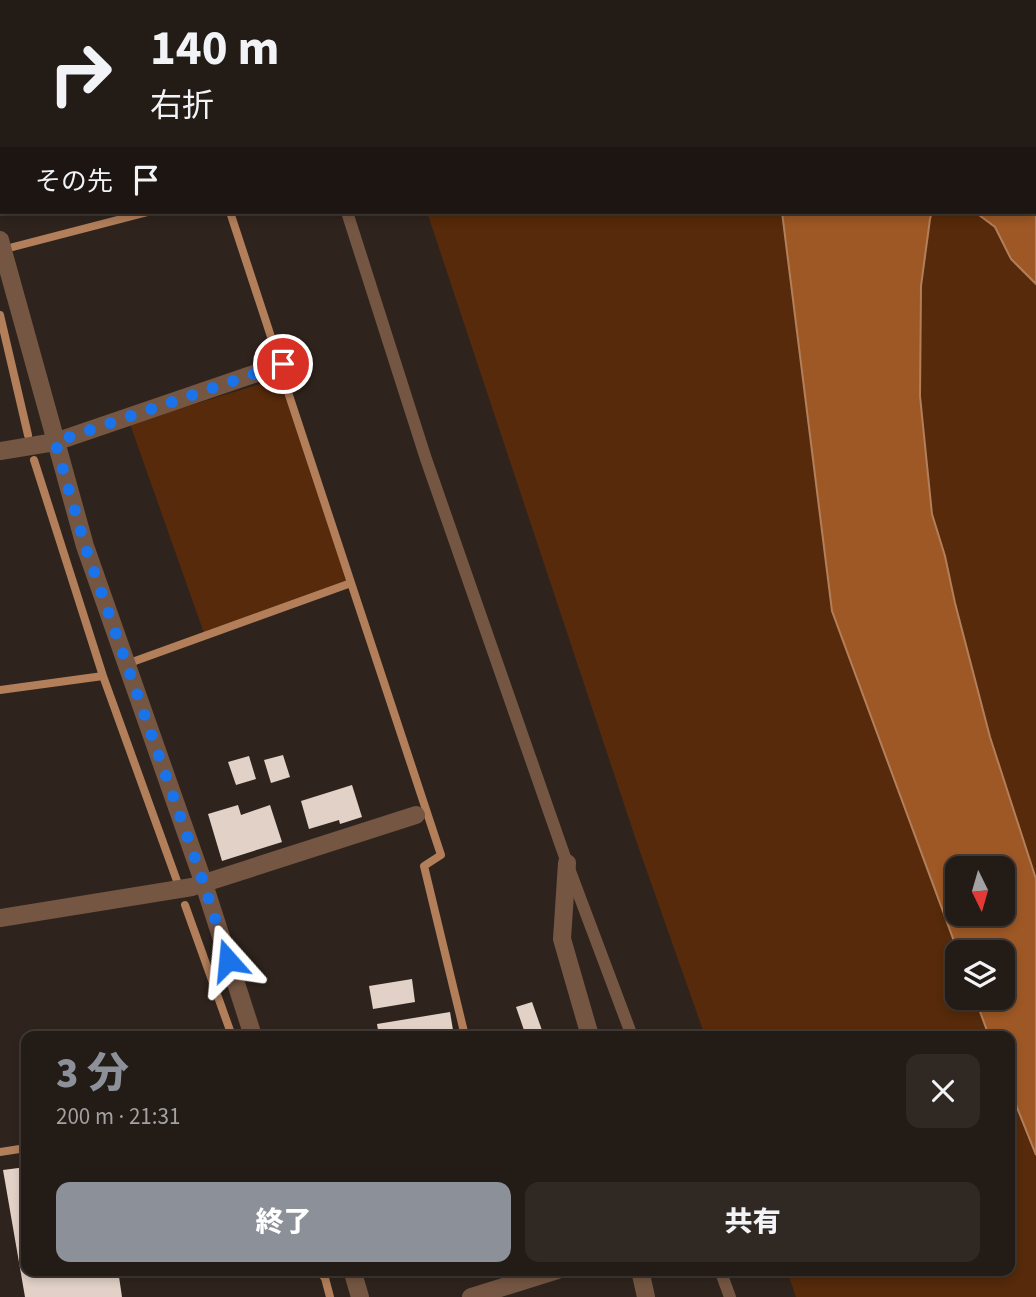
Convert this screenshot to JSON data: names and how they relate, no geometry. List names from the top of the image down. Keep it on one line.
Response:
{"north":"bottom","page":{"turn":["140 m","右折"],"then":"その先","heading":["3 分","200 m · 21:31"],"buttons":["終了","共有"]}}
